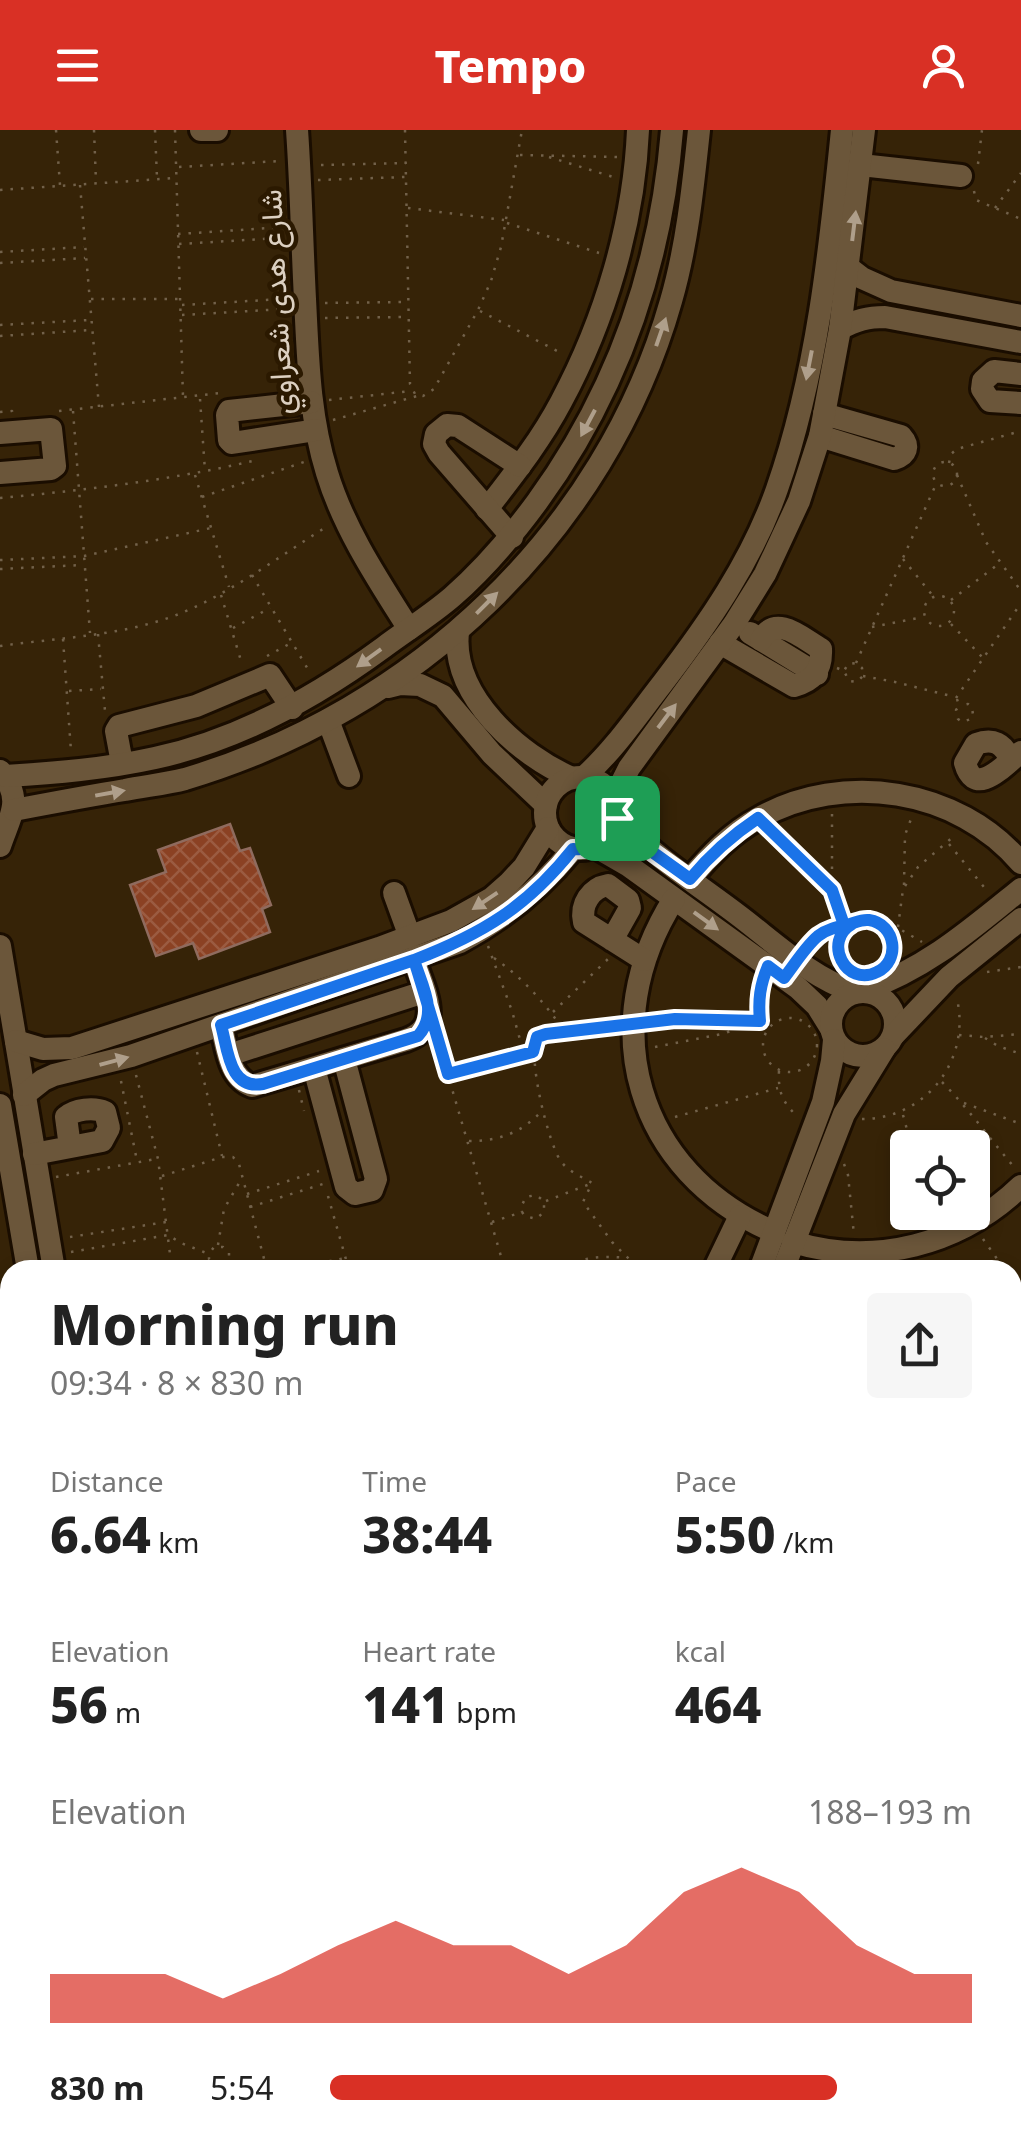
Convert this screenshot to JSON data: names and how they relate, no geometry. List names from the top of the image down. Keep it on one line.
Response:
{"streets":{"street":["شارع هدى شعراوي"]},"page":{"header":"Tempo","heading":["Morning run","09:34 · 8 × 830 m"],"stats":[["Distance","6.64 km"],["Time","38:44"],["Pace","5:50 /km"],["Elevation","56 m"],["Heart rate","141 bpm"],["kcal","464"]],"chart":["Elevation","188–193 m"],"list":[{"name":"830 m","note":"5:54"}]}}
